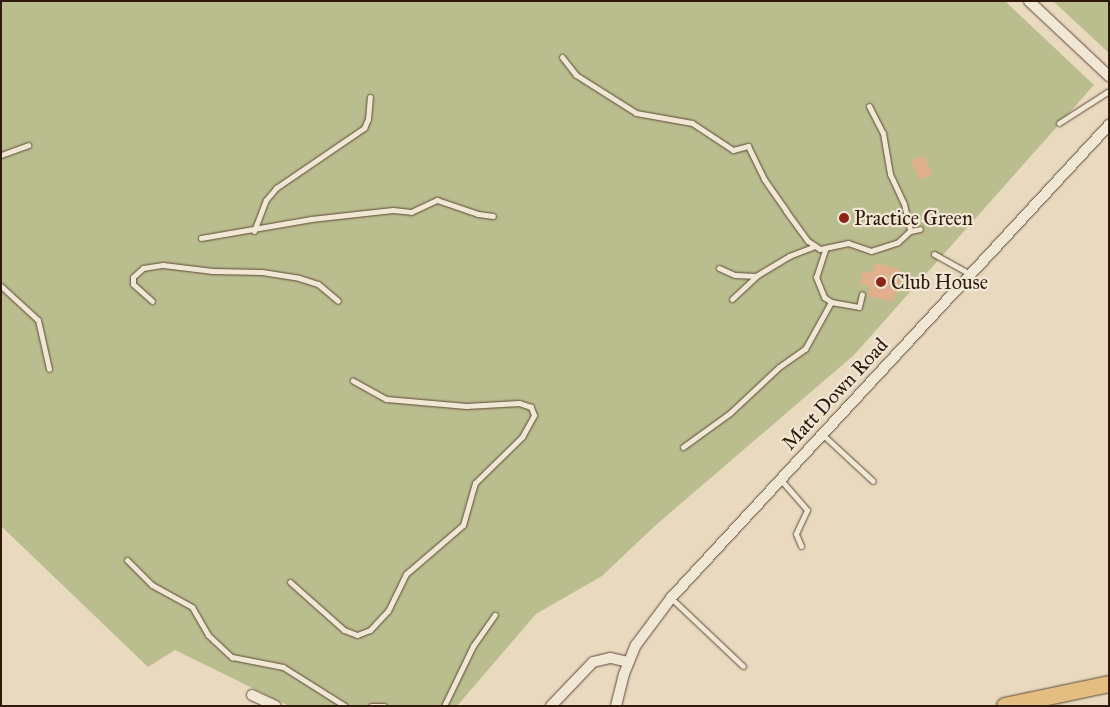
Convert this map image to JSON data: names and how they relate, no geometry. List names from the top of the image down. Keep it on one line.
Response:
{"streets":{"street":["Matt Down Road"]},"places":["Practice Green","Club House"]}
